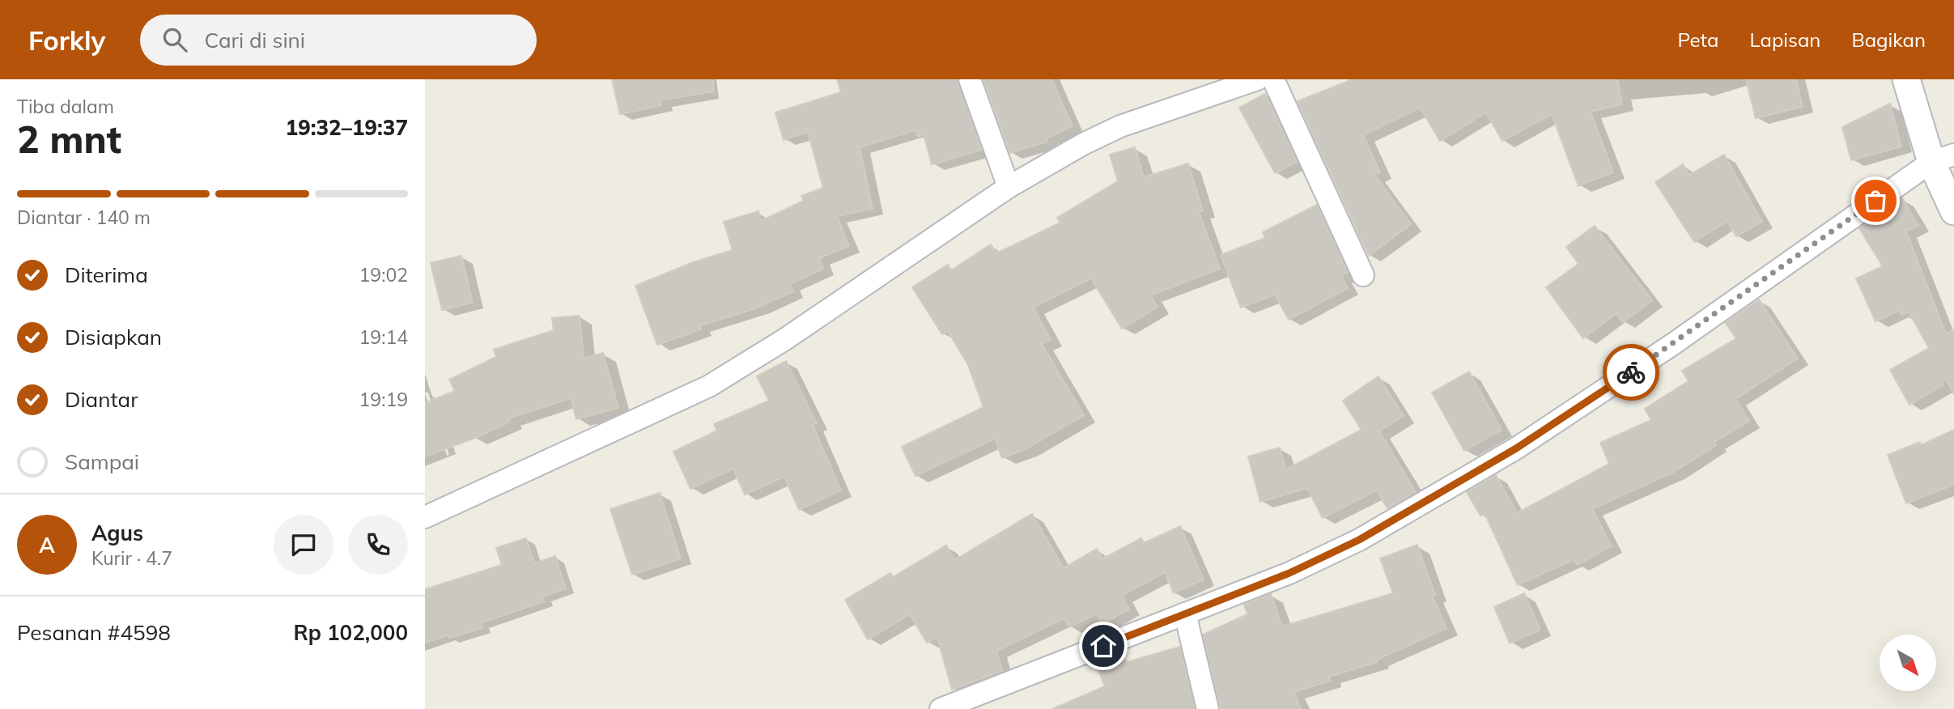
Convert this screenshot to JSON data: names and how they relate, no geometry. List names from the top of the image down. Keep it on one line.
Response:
{"north":"bottom right","page":{"header":"Forkly","search":"Cari di sini","nav":["Peta","Lapisan","Bagikan"],"heading":["2 mnt","Tiba dalam","19:32–19:37"],"panel":["Agus","Kurir · 4.7","Pesanan #4598","Rp 102,000"],"bar":"Diantar · 140 m","list":[["Diterima","19:02"],["Disiapkan","19:14"],["Diantar","19:19"],"Sampai"],"round":"A"}}
